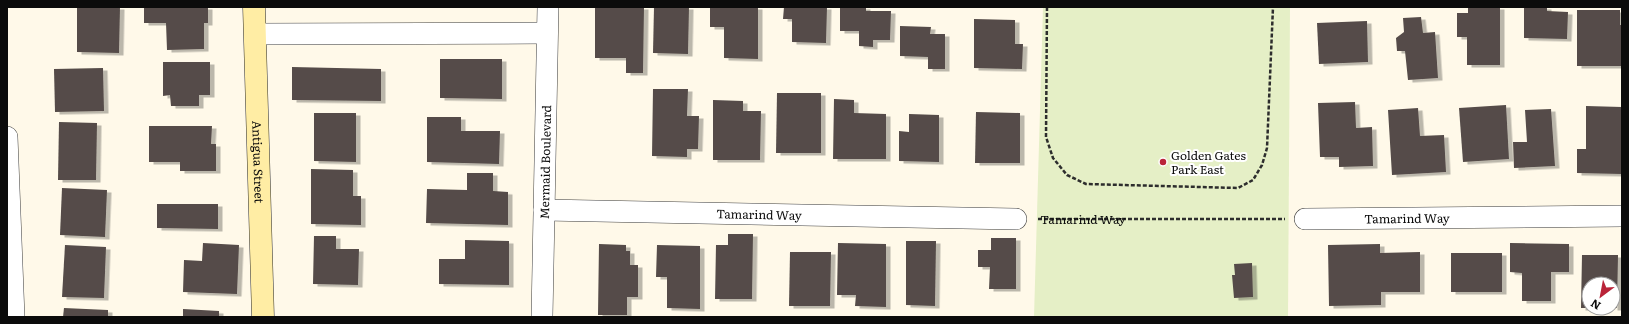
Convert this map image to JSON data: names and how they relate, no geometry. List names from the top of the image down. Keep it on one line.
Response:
{"streets":{"street":["Antigua Street","Mermaid Boulevard","Tamarind Way"]},"crossings":[["Mermaid Boulevard","Tamarind Way"]],"places":["Golden Gates Park East"],"north":"bottom left"}
